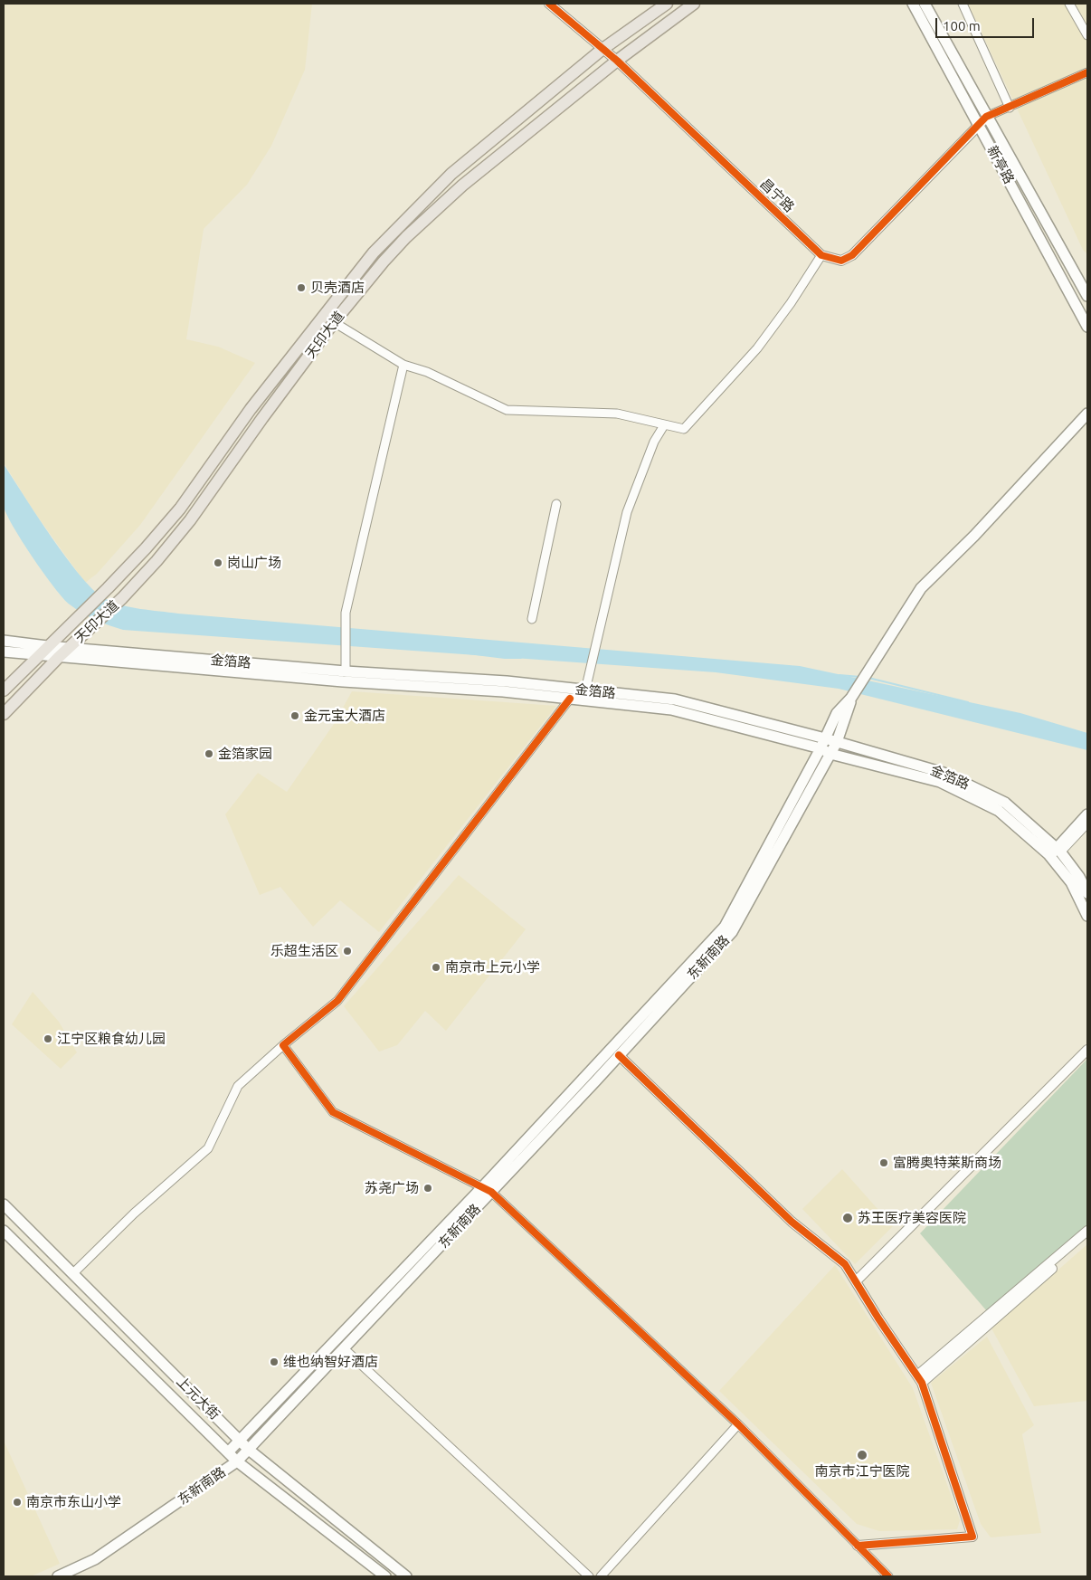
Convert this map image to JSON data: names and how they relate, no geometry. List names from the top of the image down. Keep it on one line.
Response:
{"streets":{"main road":["新亭路","天印大道","金箔路","东新南路","上元大街"],"street":["昌宁路"]},"crossings":[["昌宁路","天印大道"],["天印大道","金箔路"],["金箔路","东新南路"],["东新南路","上元大街"]],"places":["贝壳酒店","岗山广场","金元宝大酒店","金箔家园","乐超生活区","南京市上元小学","江宁区粮食幼儿园","富腾奥特莱斯商场","苏尧广场","苏王医疗美容医院","维也纳智好酒店","南京市江宁医院","南京市东山小学"],"scale_bar":"100 m"}
